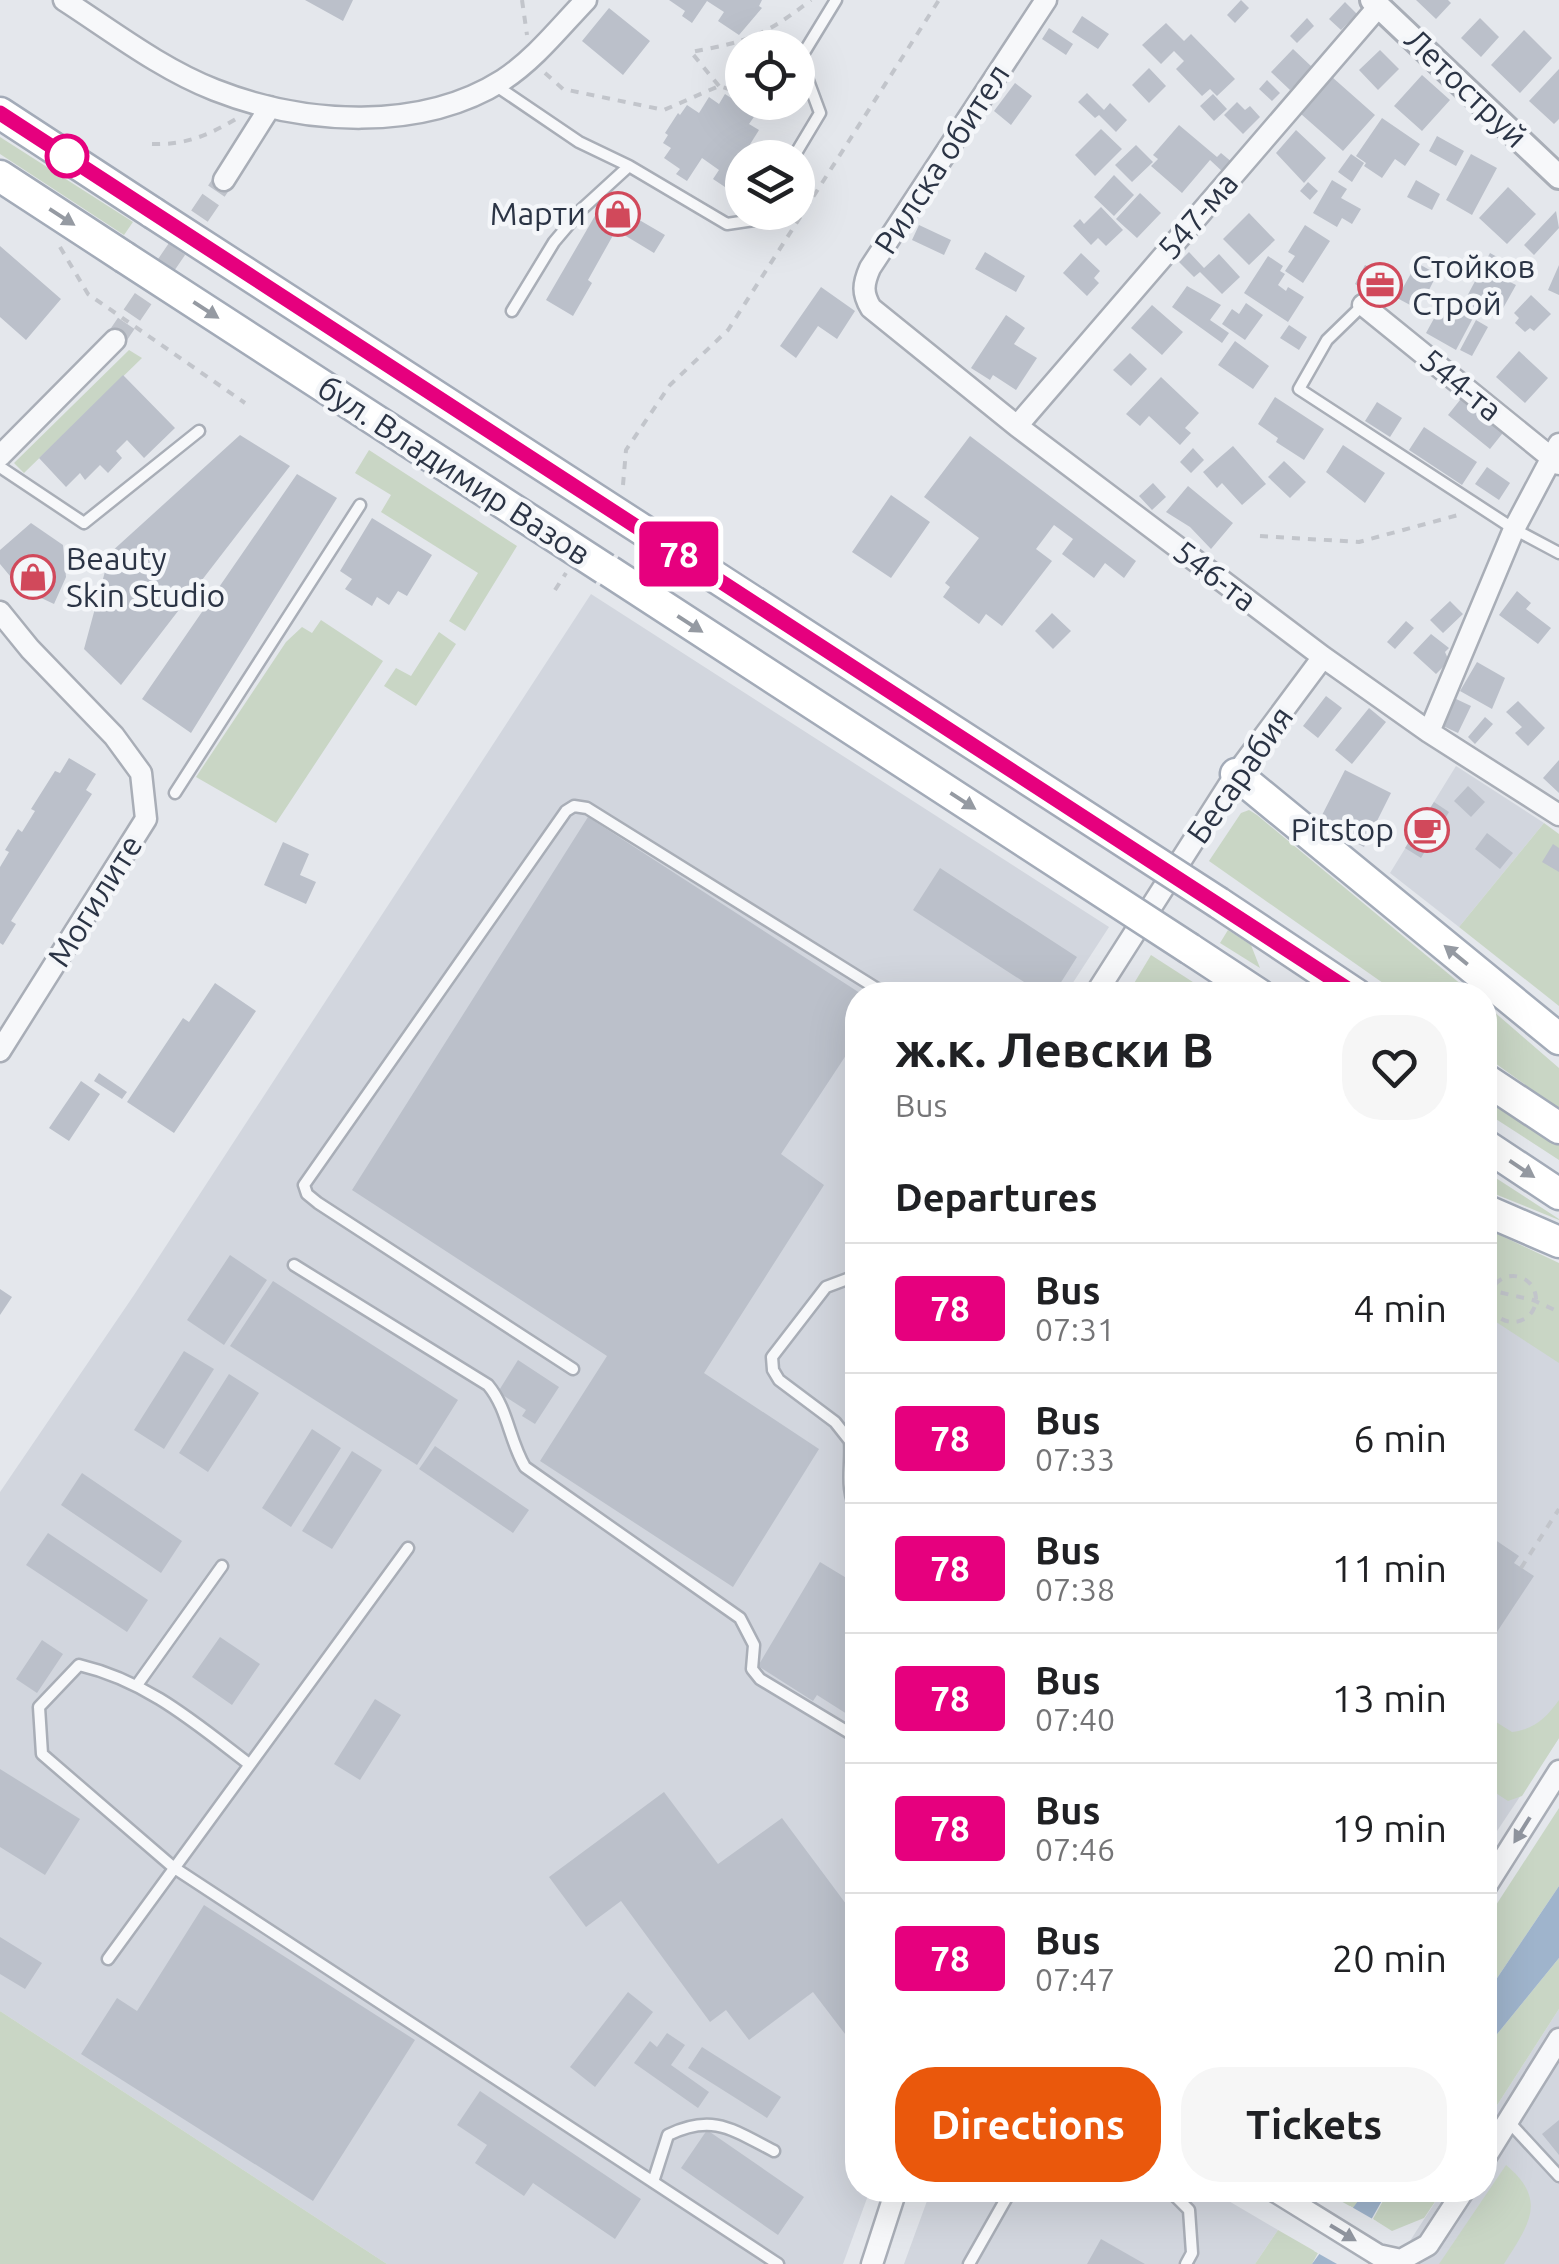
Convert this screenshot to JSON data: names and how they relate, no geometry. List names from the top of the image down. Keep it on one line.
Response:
{"streets":{"main road":["бул. Владимир Вазов"],"street":["Летоструй","Рилска обител","547-ма","544-та","546-та","Бесарабия","Могилите"]},"crossings":[["Летоструй","547-ма"],["Рилска обител","546-та"],["547-ма","546-та"],["546-та","Бесарабия"]],"places":{"shop":["Марти","Beauty Skin Studio"],"office":["Стойков Строй"],"cafe":["Pitstop"]},"lines":["bus line 78"],"page":{"on_map":"78","heading":[["ж.к. Левски В","Bus"],"Departures"],"list":[{"mark":"78","name":"Bus","note":"07:31","value":"4 min"},{"mark":"78","name":"Bus","note":"07:33","value":"6 min"},{"mark":"78","name":"Bus","note":"07:38","value":"11 min"},{"mark":"78","name":"Bus","note":"07:40","value":"13 min"},{"mark":"78","name":"Bus","note":"07:46","value":"19 min"},{"mark":"78","name":"Bus","note":"07:47","value":"20 min"}],"buttons":["Directions","Tickets"]}}
